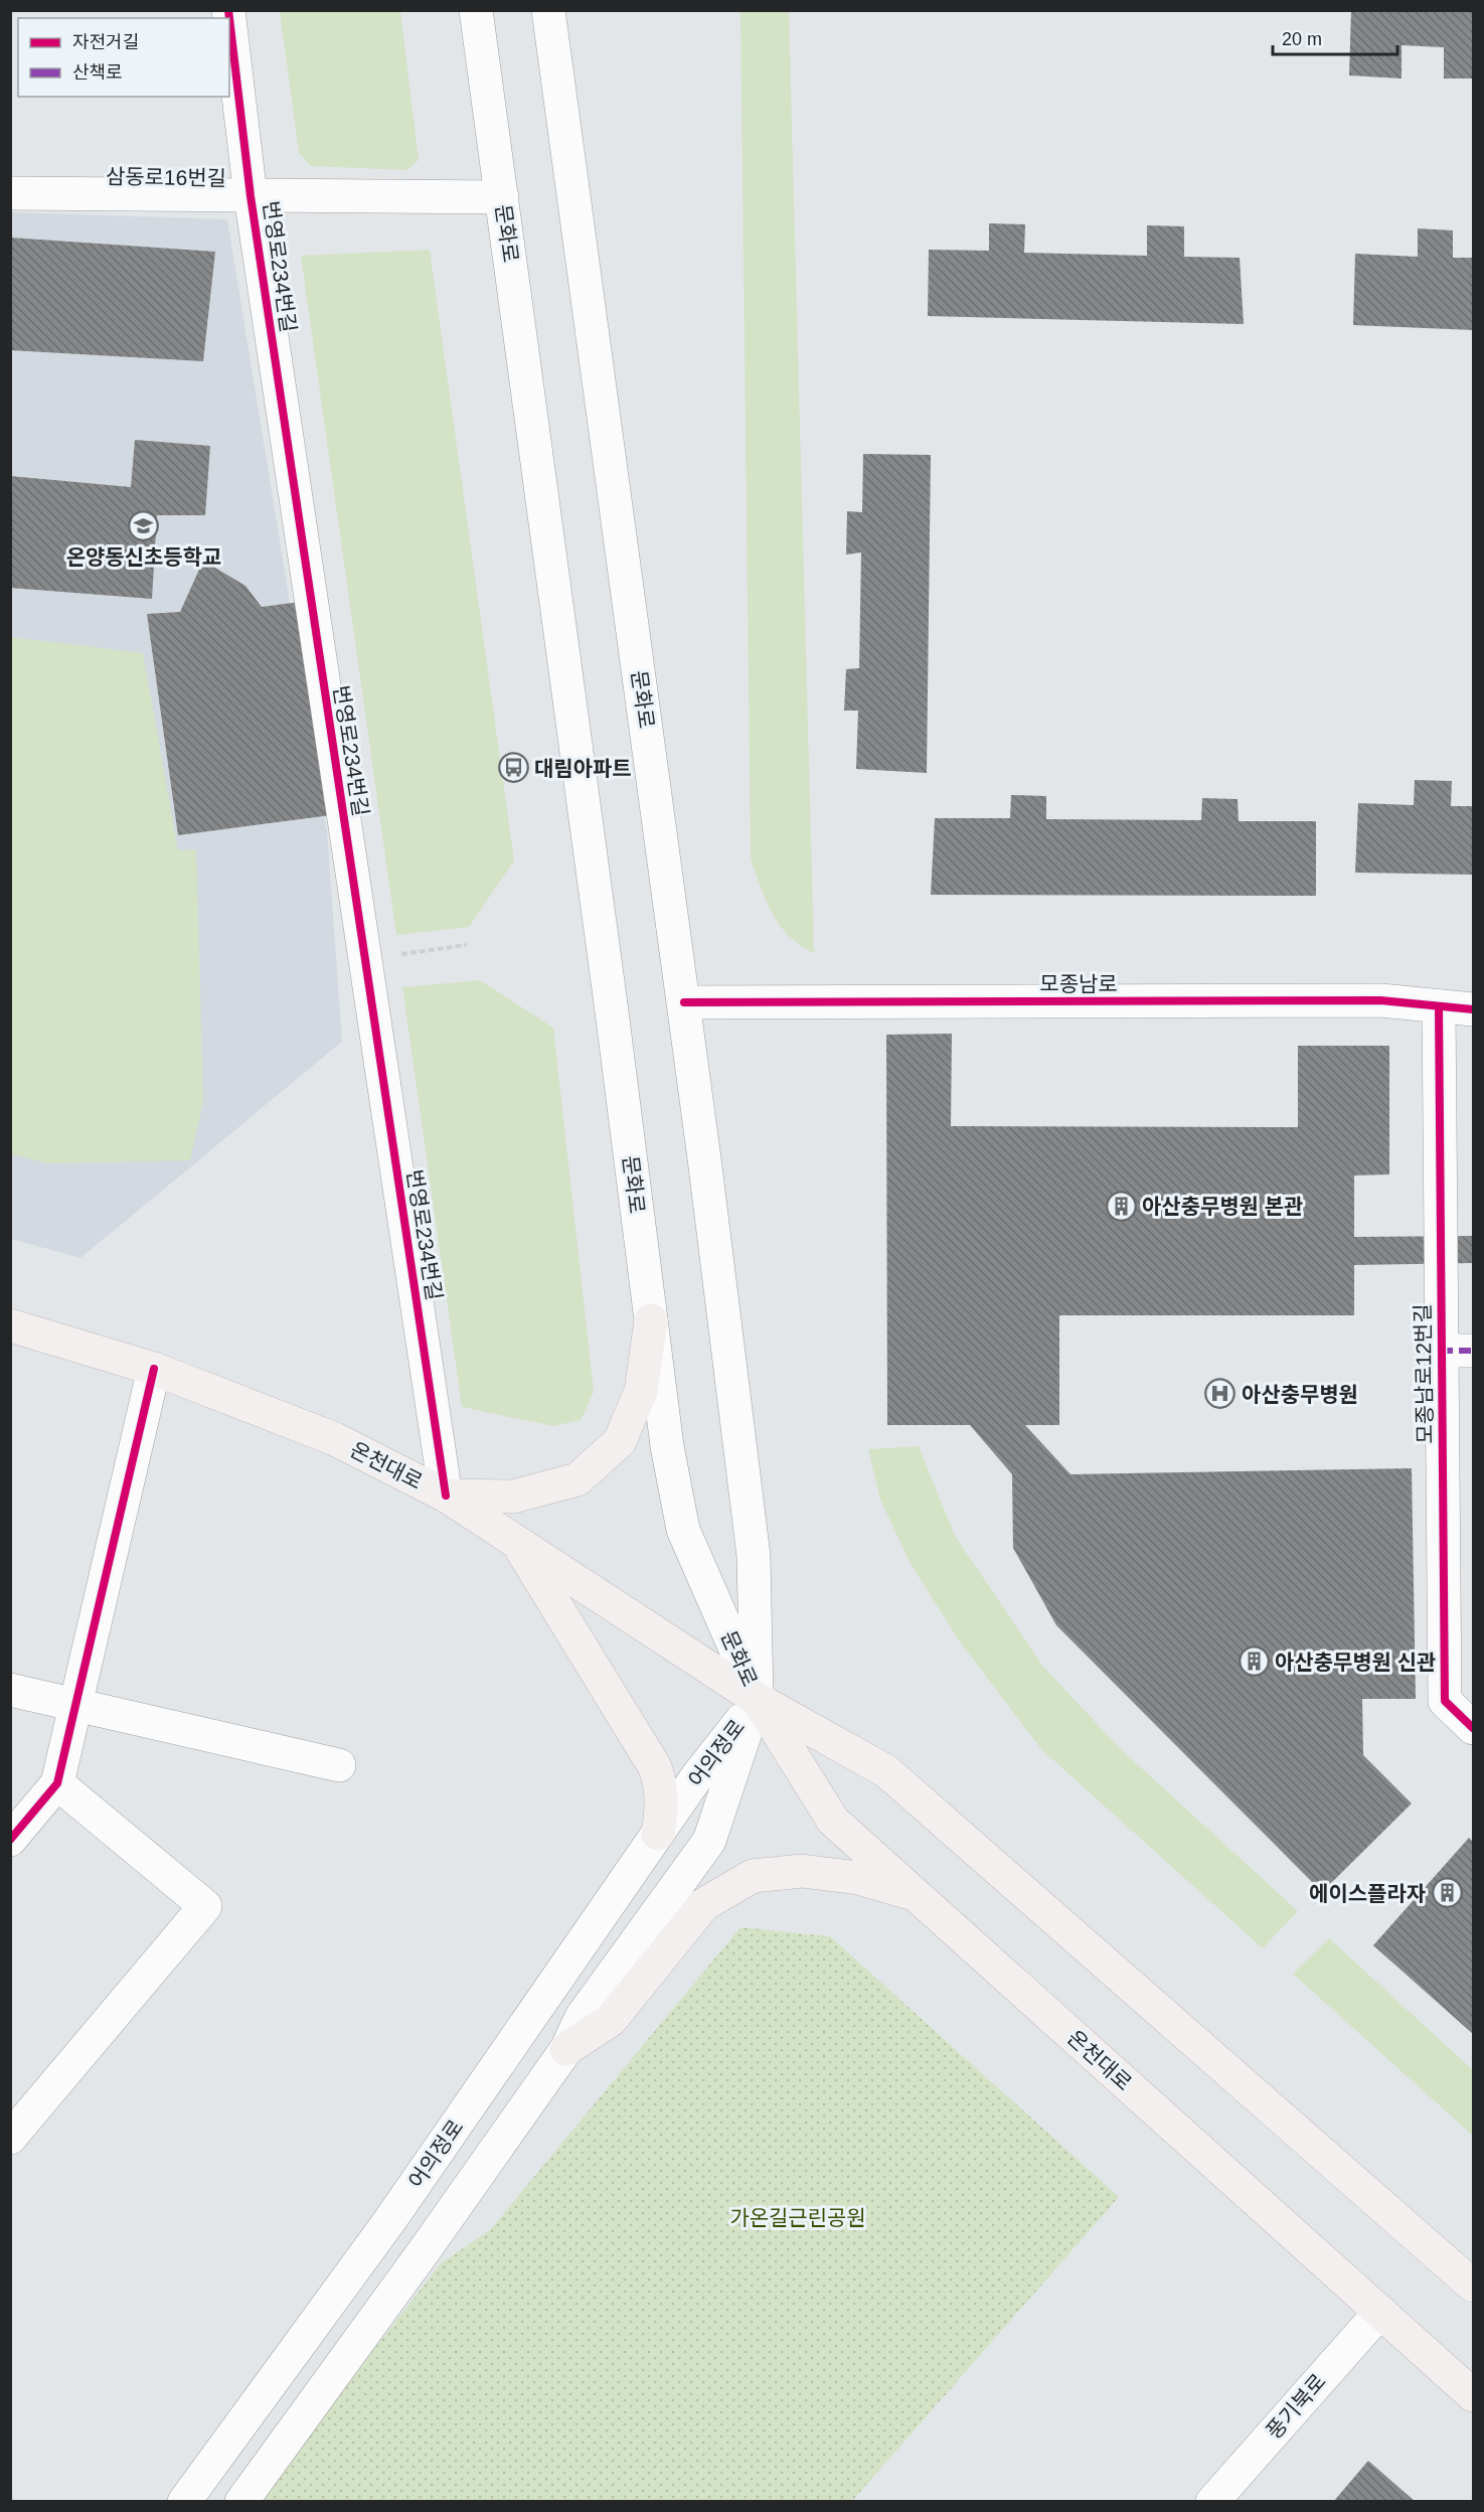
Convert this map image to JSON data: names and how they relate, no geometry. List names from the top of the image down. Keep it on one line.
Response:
{"streets":{"main road":["삼동로16번길","문화로","번영로234번길","모종남로","모종남로12번길","온천대로","어의정로","풍기북로"]},"crossings":[["삼동로16번길","문화로"],["삼동로16번길","번영로234번길"],["문화로","모종남로"],["문화로","온천대로"],["문화로","어의정로"],["번영로234번길","온천대로"],["모종남로","모종남로12번길"],["온천대로","어의정로"],["온천대로","풍기북로"]],"parks":["가온길근린공원"],"places":{"school or university":["온양동신초등학교"],"bus stop":["대림아파트"],"building":["아산충무병원 본관","아산충무병원 신관","에이스플라자"],"hospital":["아산충무병원"]},"legend":["자전거길","산책로"],"scale_bar":"20 m"}
